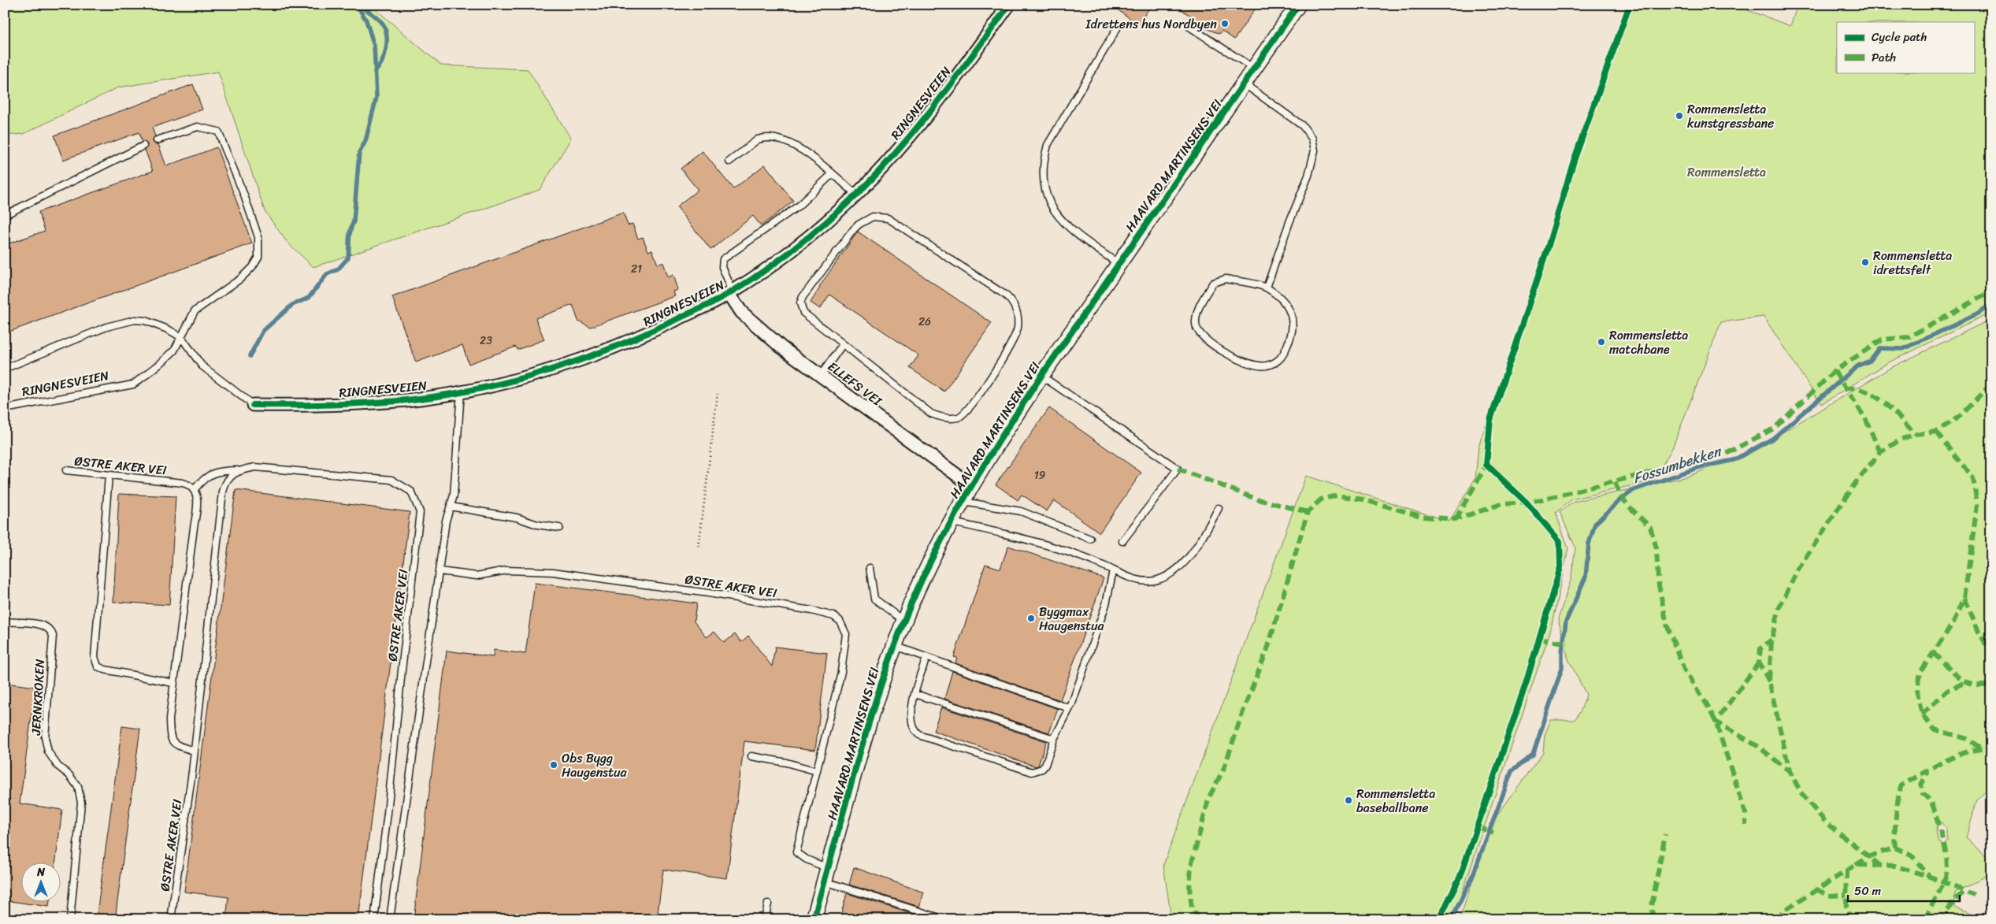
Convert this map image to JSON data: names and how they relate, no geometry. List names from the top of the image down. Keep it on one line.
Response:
{"streets":{"street":["RINGNESVEIEN","HAAVARD MARTINSENS VEI","ELLEFS VEI"],"lane":["ØSTRE AKER VEI","JERNKROKEN"]},"crossings":[["RINGNESVEIEN","ELLEFS VEI"],["HAAVARD MARTINSENS VEI","ELLEFS VEI"],["HAAVARD MARTINSENS VEI","ØSTRE AKER VEI"]],"water":["Fossumbekken"],"parks":["Rommensletta"],"places":["Idrettens hus Nordbyen","Rommensletta kunstgressbane","Rommensletta idrettsfelt","Rommensletta matchbane","Byggmax Haugenstua","Obs Bygg Haugenstua","Rommensletta baseballbane"],"house_numbers":["21","26","23","19"],"legend":["Cycle path","Path"],"scale_bar":"50 m","north":"top"}
